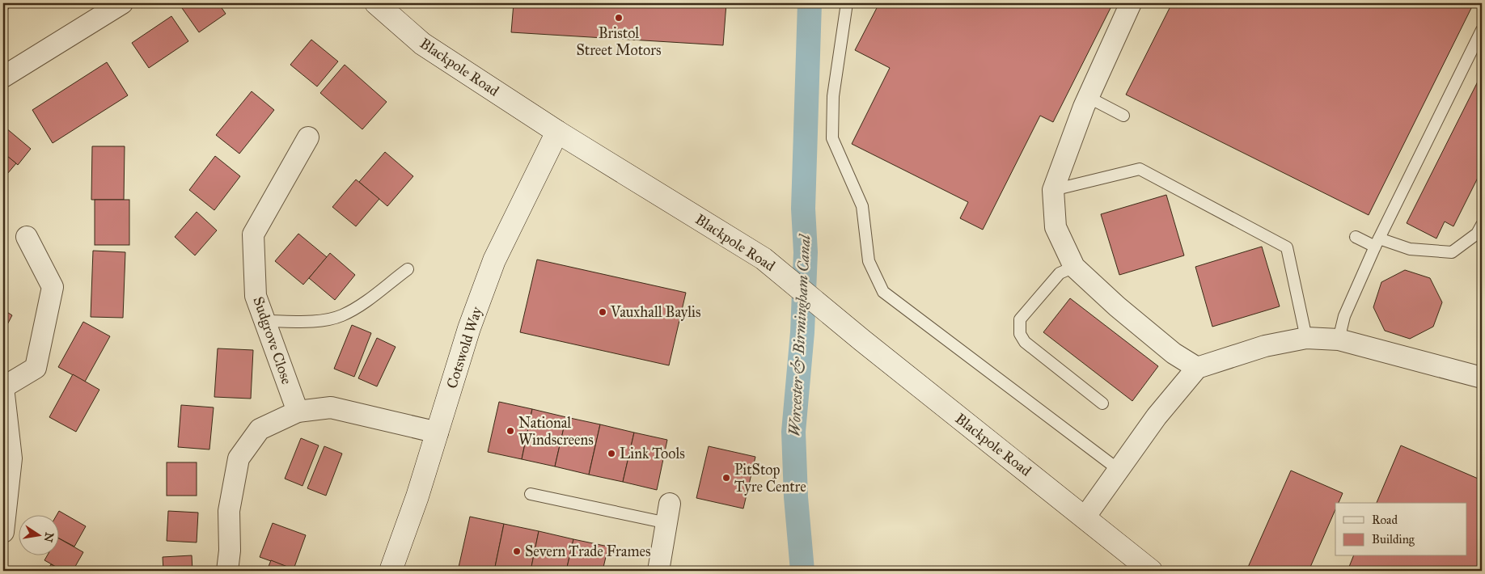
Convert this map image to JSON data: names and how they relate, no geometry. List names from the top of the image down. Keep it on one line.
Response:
{"streets":{"main road":["Blackpole Road","Cotswold Way"],"street":["Sudgrove Close"]},"crossings":[["Blackpole Road","Cotswold Way"]],"water":["Worcester & Birmingham Canal"],"places":["Bristol Street Motors","Vauxhall Baylis","National Windscreens","Link Tools","PitStop Tyre Centre","Severn Trade Frames"],"legend":["Road","Building"],"north":"right"}
